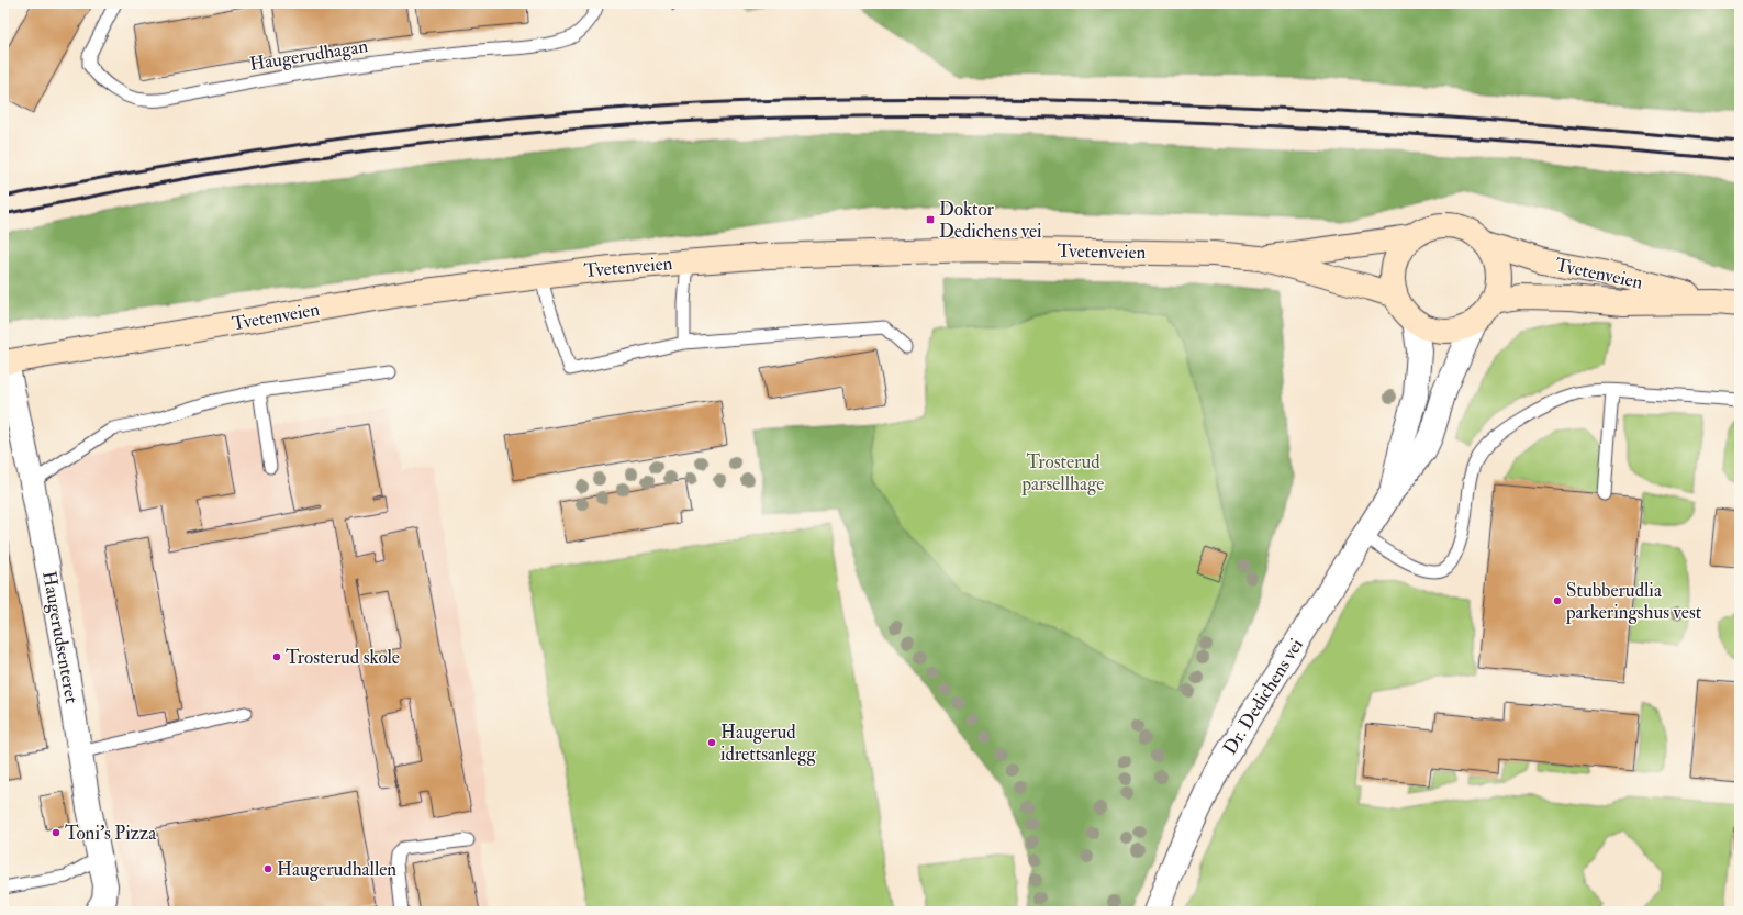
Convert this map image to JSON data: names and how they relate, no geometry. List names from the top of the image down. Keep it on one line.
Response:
{"streets":{"main road":["Tvetenveien"],"street":["Haugerudsenteret","Dr. Dedichens vei"],"lane":["Haugerudhagan"]},"crossings":[["Tvetenveien","Haugerudsenteret"],["Tvetenveien","Dr. Dedichens vei"]],"parks":["Trosterud parsellhage"],"places":{"transit":["Doktor Dedichens vei"],"other":["Stubberudlia parkeringshus vest","Trosterud skole","Haugerud idrettsanlegg","Toni's Pizza","Haugerudhallen"]}}
